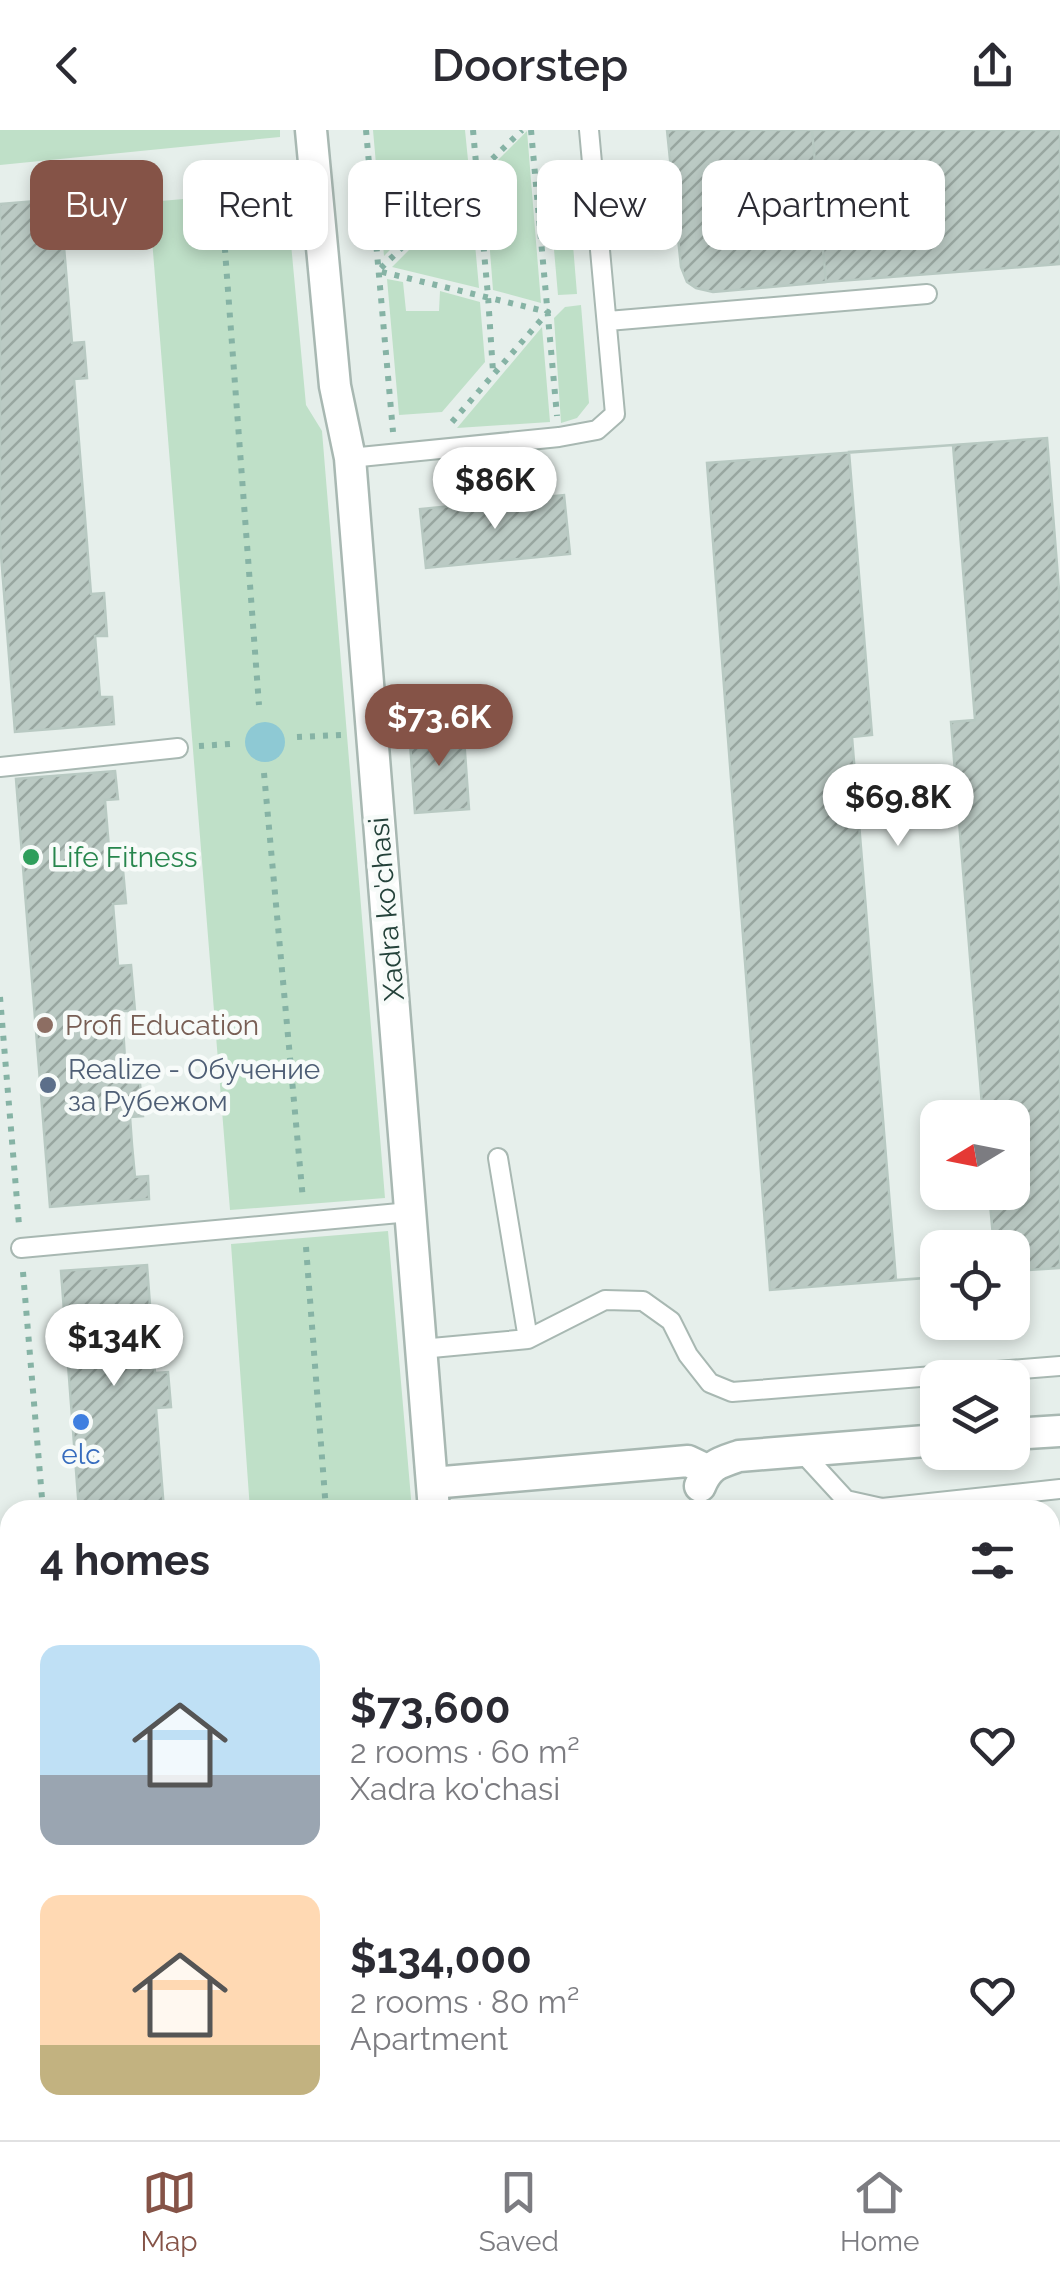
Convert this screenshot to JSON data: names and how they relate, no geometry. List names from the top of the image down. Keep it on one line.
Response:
{"streets":{"street":["Xadra ko'chasi"]},"places":["Life Fitness","Profi Education","Realize - Обучение за Рубежом","elc"],"north":"left","page":{"header":"Doorstep","chip":["Buy","Rent","Filters","New","Apartment"],"price":["$86K","$73.6K","$69.8K","$134K"],"heading":"4 homes","list":[{"name":"$73,600","note":"2 rooms · 60 m² · Xadra ko'chasi"},{"name":"$134,000","note":"2 rooms · 80 m² · Apartment"}],"tabs":["Map","Saved","Home"]}}
